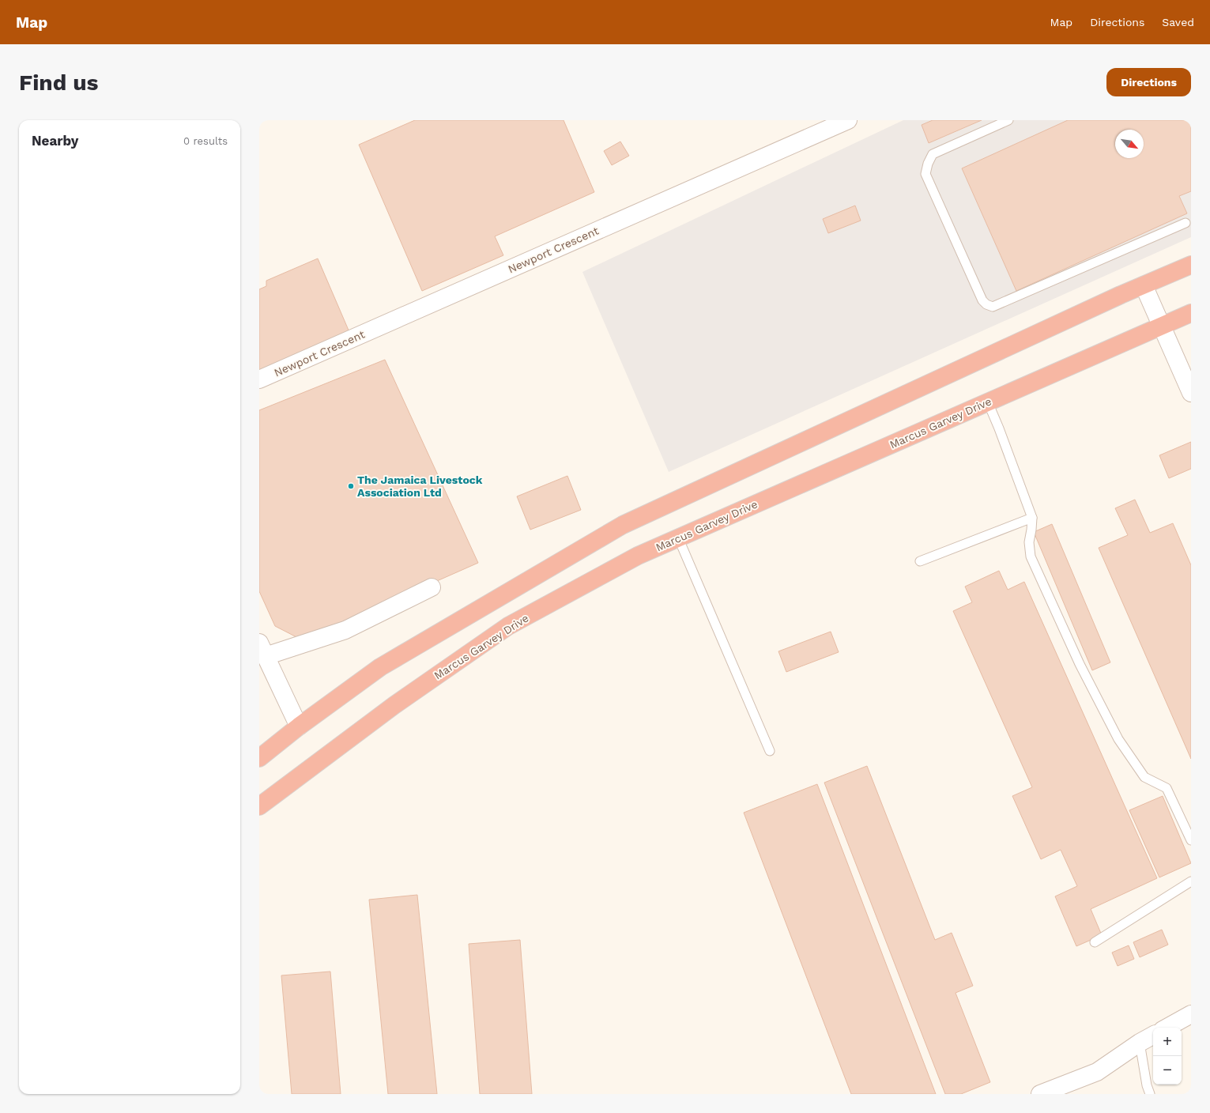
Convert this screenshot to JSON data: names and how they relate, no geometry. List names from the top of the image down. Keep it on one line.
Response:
{"streets":{"highway":["Marcus Garvey Drive"],"street":["Newport Crescent"]},"places":["The Jamaica Livestock Association Ltd"],"north":"bottom right","page":{"header":"Map","nav":["Map","Directions","Saved"],"buttons":"Directions","title":"Find us","heading":["Nearby","0 results"],"map_buttons":["+","−"]}}
